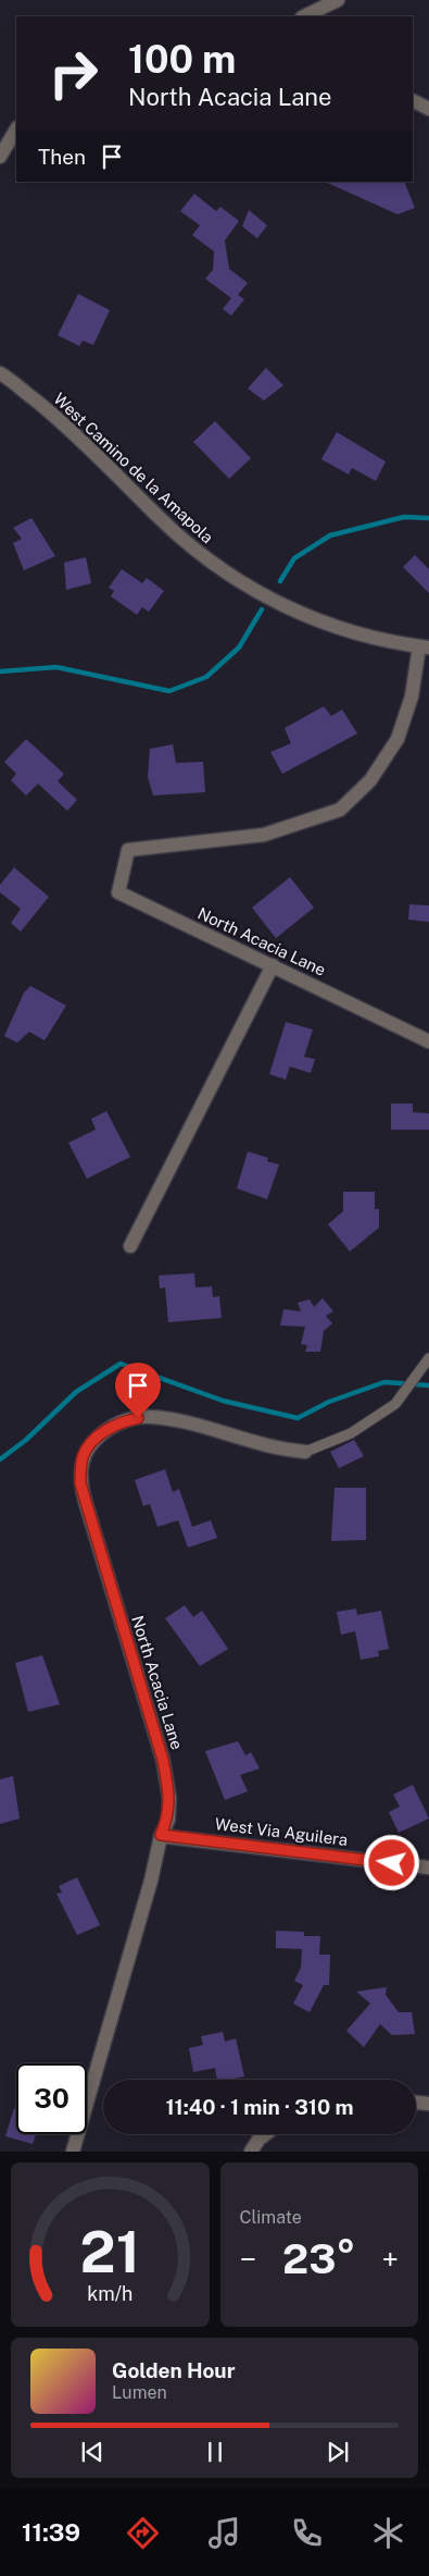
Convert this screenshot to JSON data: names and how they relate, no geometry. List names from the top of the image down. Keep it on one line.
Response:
{"streets":{"street":["West Camino de la Amapola","North Acacia Lane","West Via Aguilera"]},"crossings":[["West Camino de la Amapola","North Acacia Lane"],["North Acacia Lane","West Via Aguilera"]],"page":{"turn":["100 m","North Acacia Lane"],"then":"Then","limit":"30","trip":"11:40 · 1 min · 310 m","tile":"Climate","heat":["−","23°","+"],"song":["Golden Hour","Lumen"],"tabs":"11:39","gauge":["21","km/h"]}}
